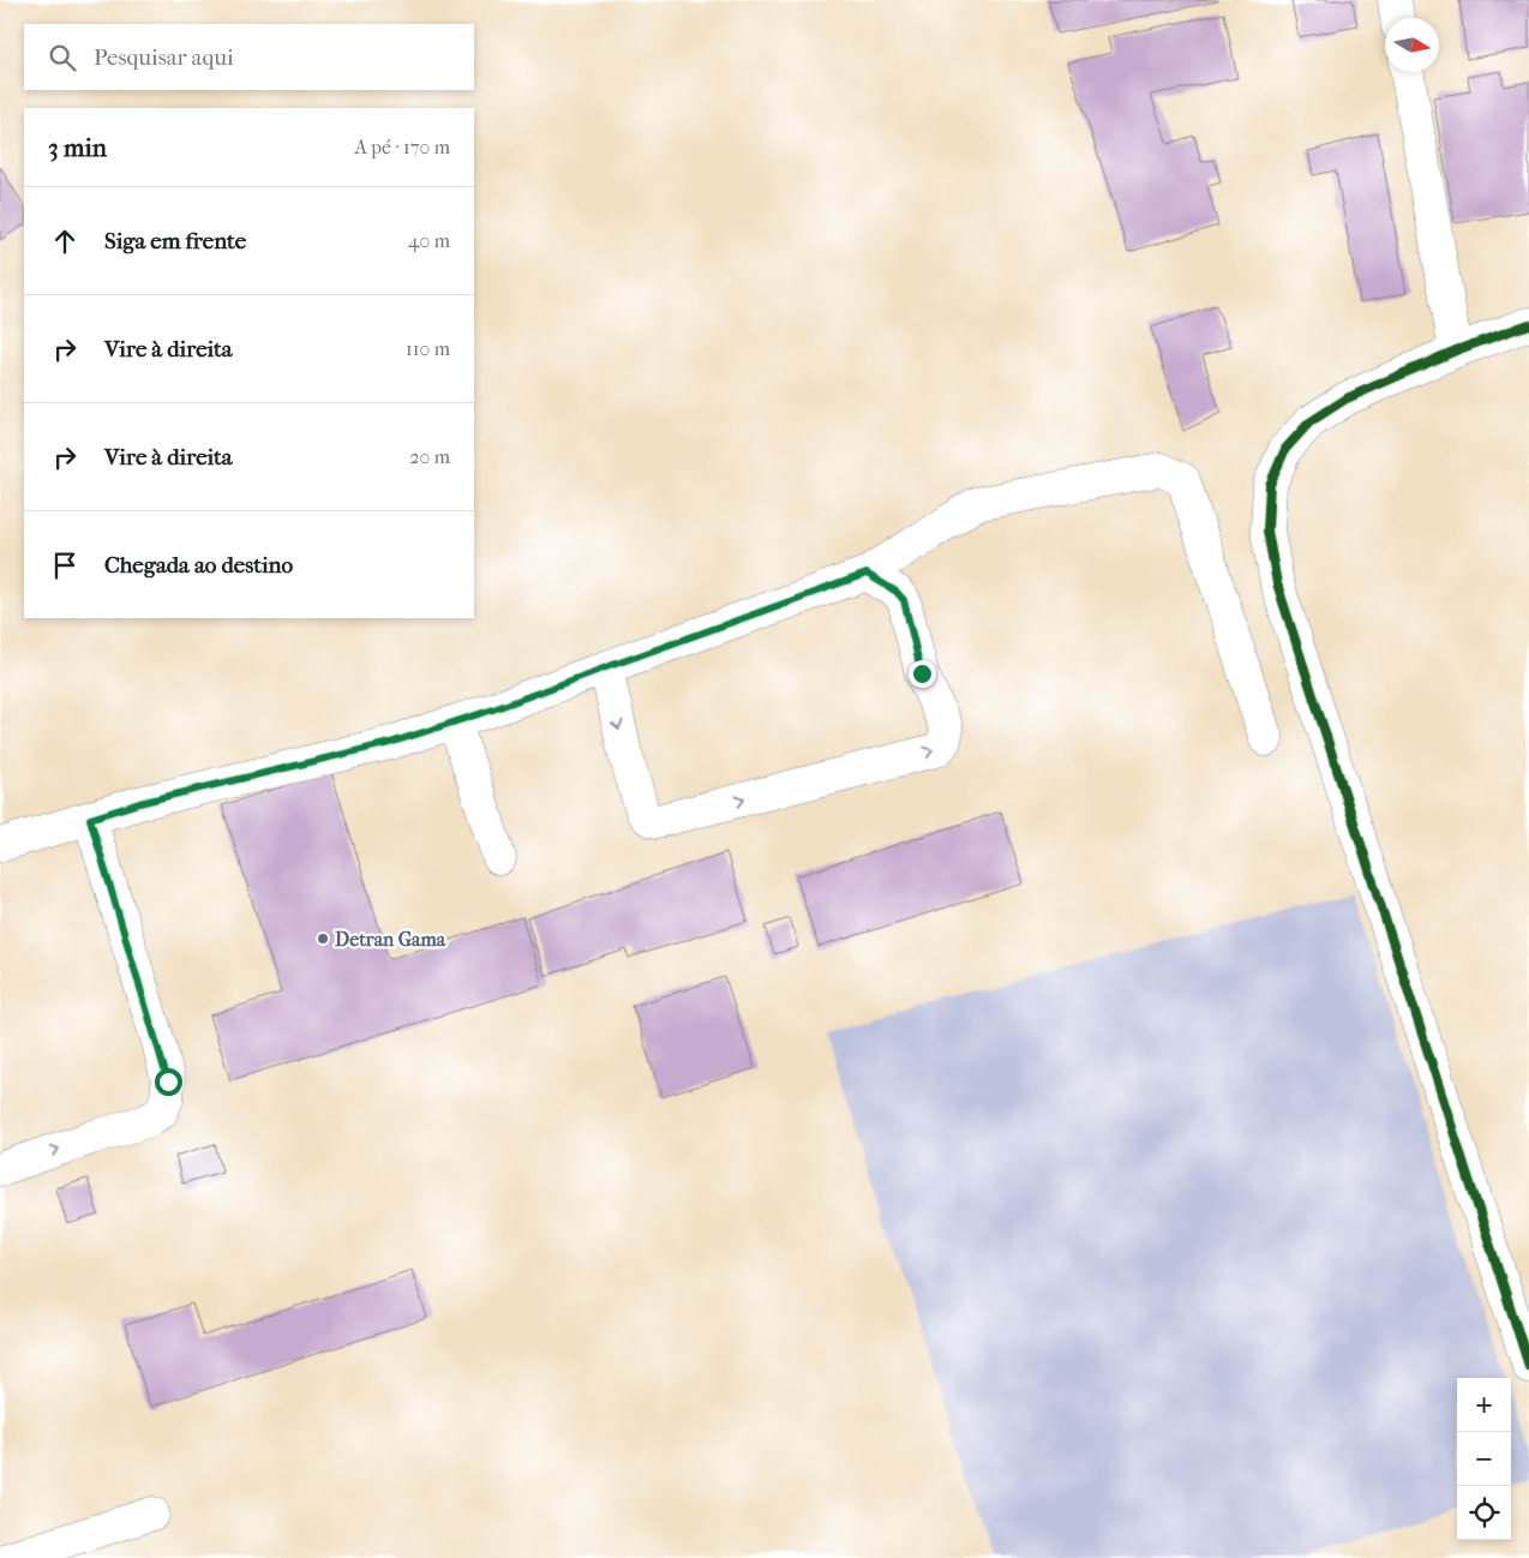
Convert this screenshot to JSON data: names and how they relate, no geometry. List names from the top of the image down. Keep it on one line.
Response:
{"places":["Detran Gama"],"north":"right","page":{"search":"Pesquisar aqui","heading":["3 min","A pé · 170 m"],"list":[["Siga em frente","40 m"],["Vire à direita","110 m"],["Vire à direita","20 m"],"Chegada ao destino"],"map_buttons":["+","−"]}}
